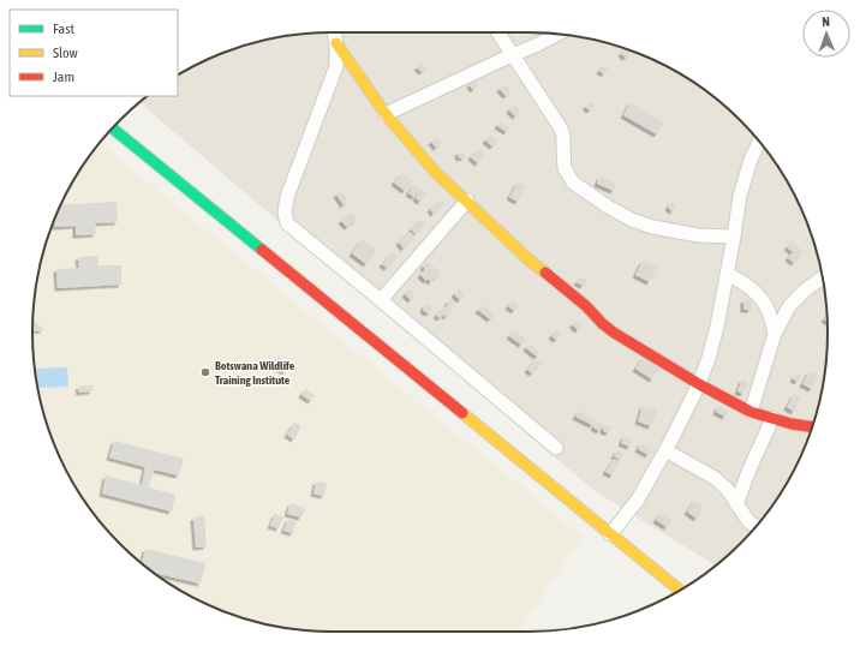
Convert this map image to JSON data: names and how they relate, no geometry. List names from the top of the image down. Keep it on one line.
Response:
{"places":["Botswana Wildlife Training Institute"],"legend":["Fast","Slow","Jam"],"north":"top"}
